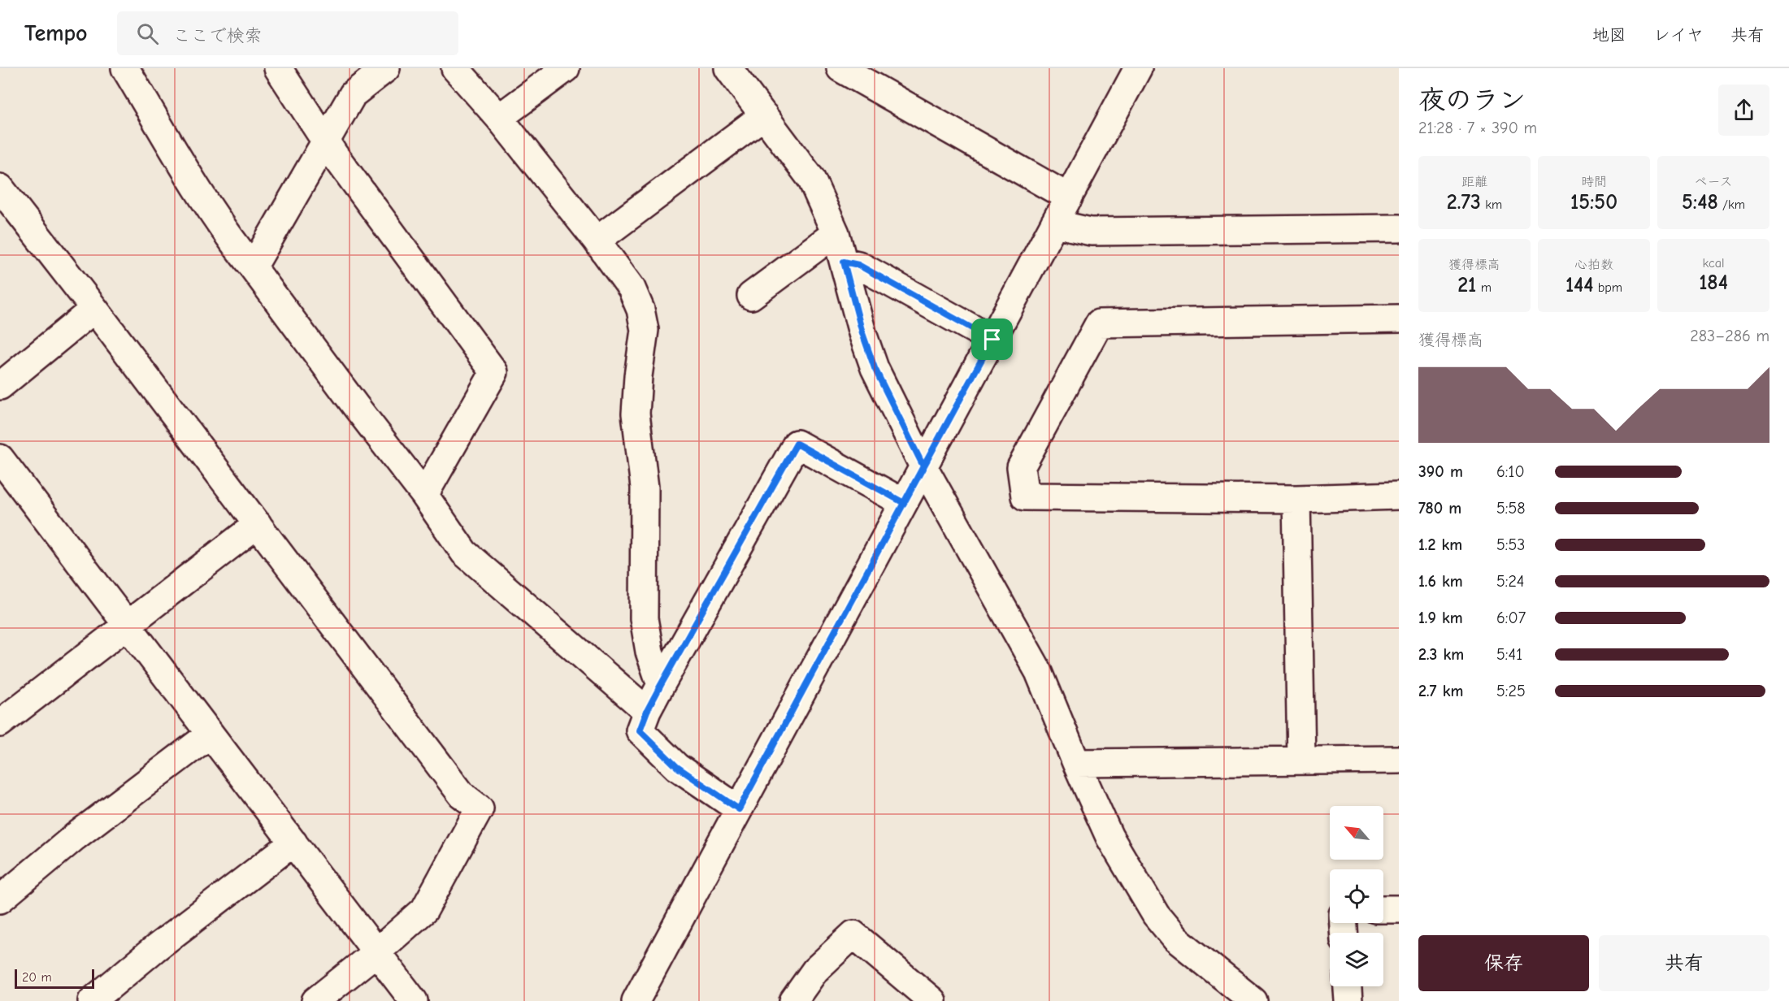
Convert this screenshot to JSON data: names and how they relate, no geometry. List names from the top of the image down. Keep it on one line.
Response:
{"scale_bar":"20 m","north":"top left","page":{"header":"Tempo","search":"ここで検索","nav":["地図","レイヤ","共有"],"heading":["夜のラン","21:28 · 7 × 390 m"],"stats":[["距離","2.73 km"],["時間","15:50"],["ペース","5:48 /km"],["獲得標高","21 m"],["心拍数","144 bpm"],["kcal","184"]],"chart":["獲得標高","283–286 m"],"list":[{"name":"390 m","note":"6:10"},{"name":"780 m","note":"5:58"},{"name":"1.2 km","note":"5:53"},{"name":"1.6 km","note":"5:24"},{"name":"1.9 km","note":"6:07"},{"name":"2.3 km","note":"5:41"},{"name":"2.7 km","note":"5:25"}],"buttons":["保存","共有"],"scale":"20 m"}}
